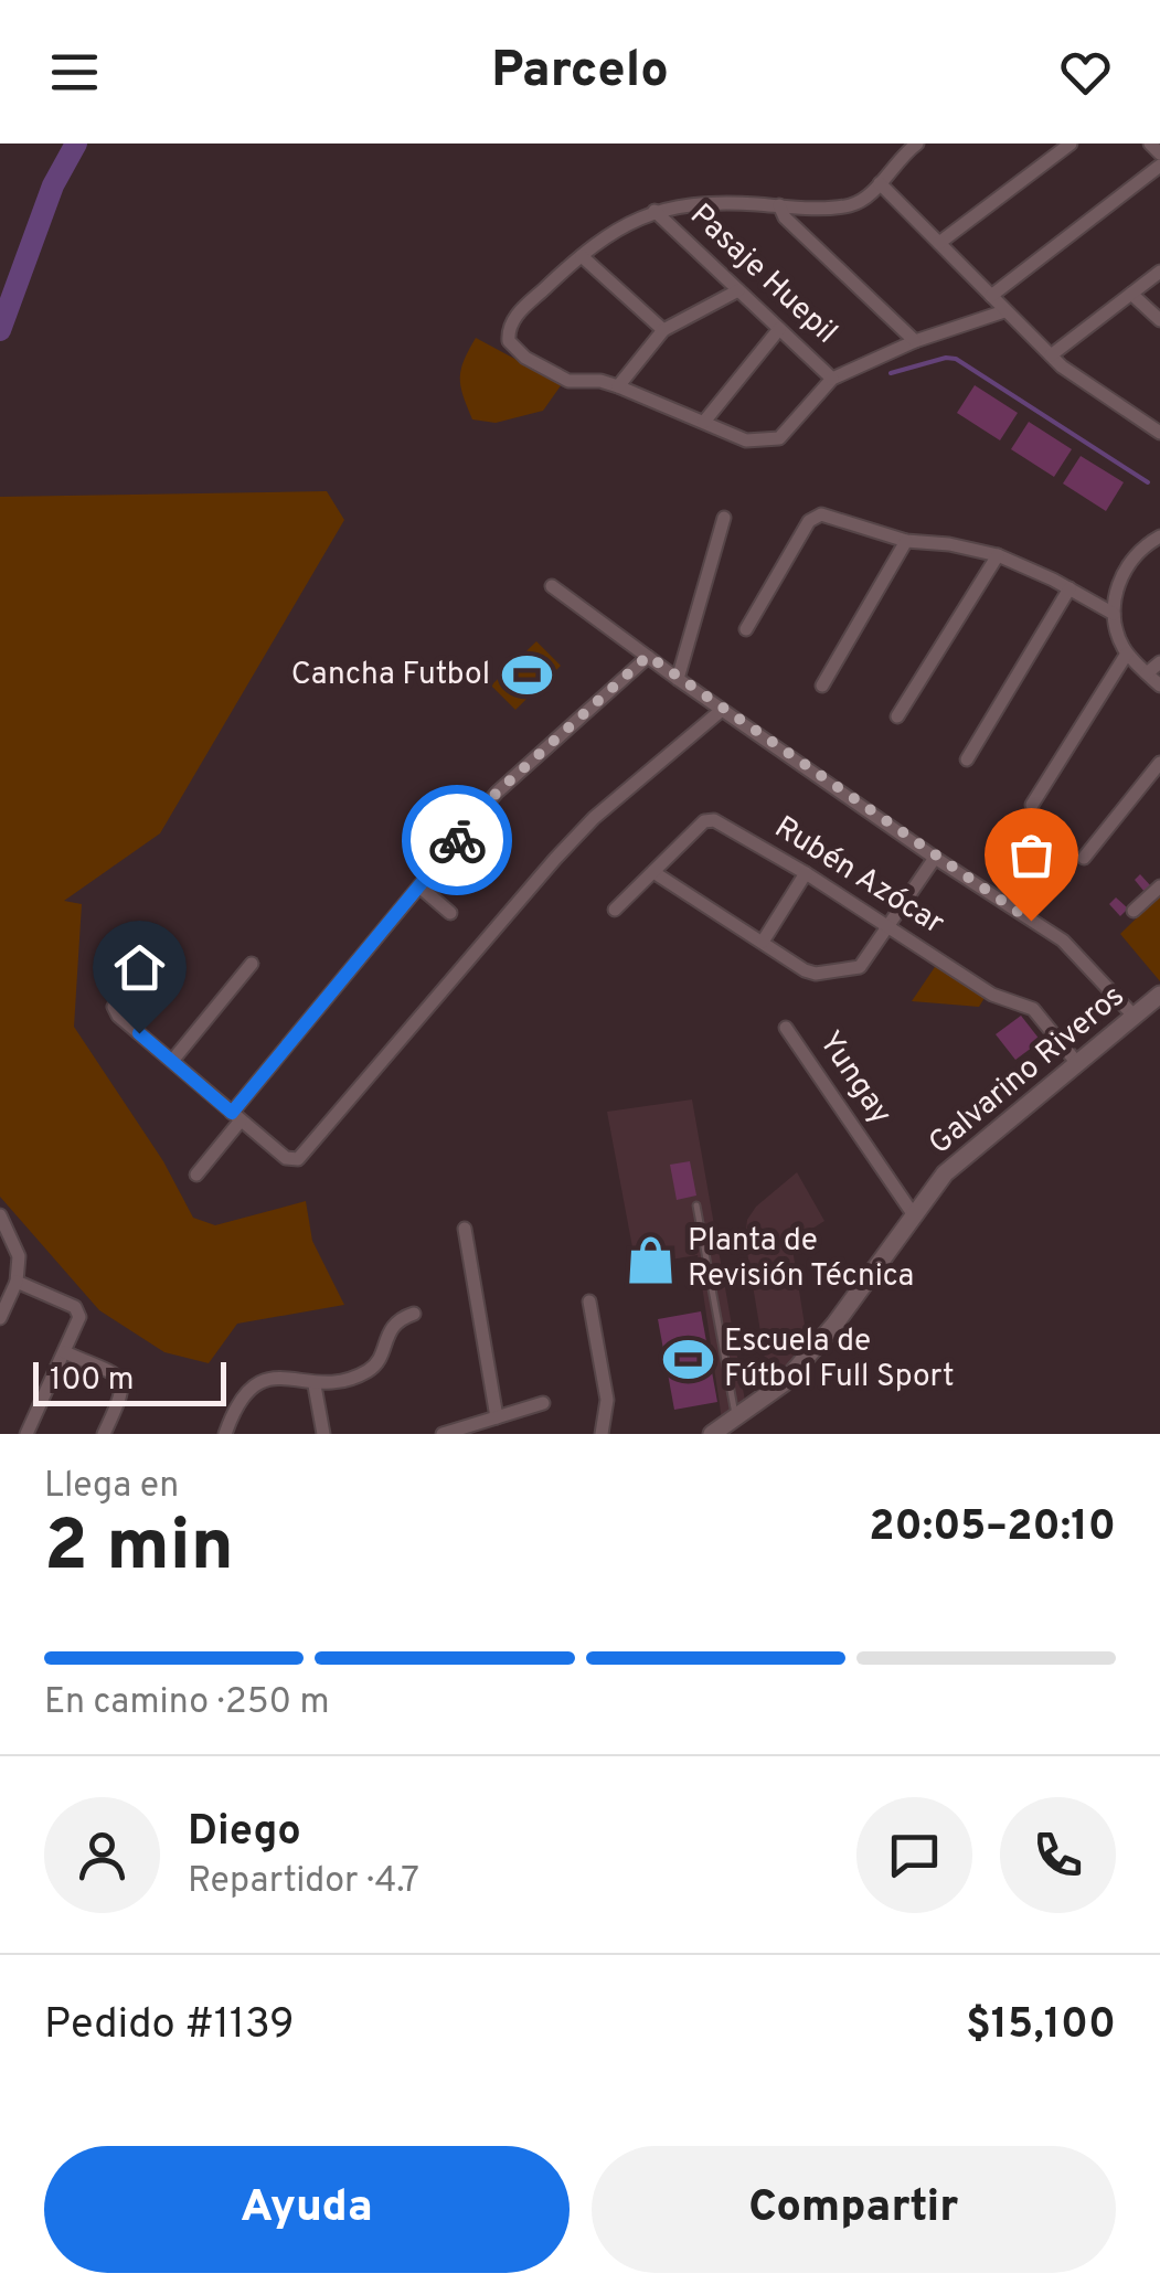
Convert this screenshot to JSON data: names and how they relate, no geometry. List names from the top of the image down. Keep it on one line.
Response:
{"streets":{"street":["Pasaje Huepil","Rubén Azócar","Galvarino Riveros","Yungay"]},"crossings":[["Rubén Azócar","Galvarino Riveros"],["Galvarino Riveros","Yungay"]],"places":{"sports":["Cancha Futbol","Escuela de Fútbol Full Sport"],"shop":["Planta de Revisión Técnica"]},"scale_bar":"100 m","page":{"header":"Parcelo","scale":"100 m","heading":["2 min","Llega en","20:05–20:10"],"panel":["Diego","Repartidor · 4.7","Pedido #1139","$15,100"],"bar":"En camino · 250 m","buttons":["Ayuda","Compartir"]}}
